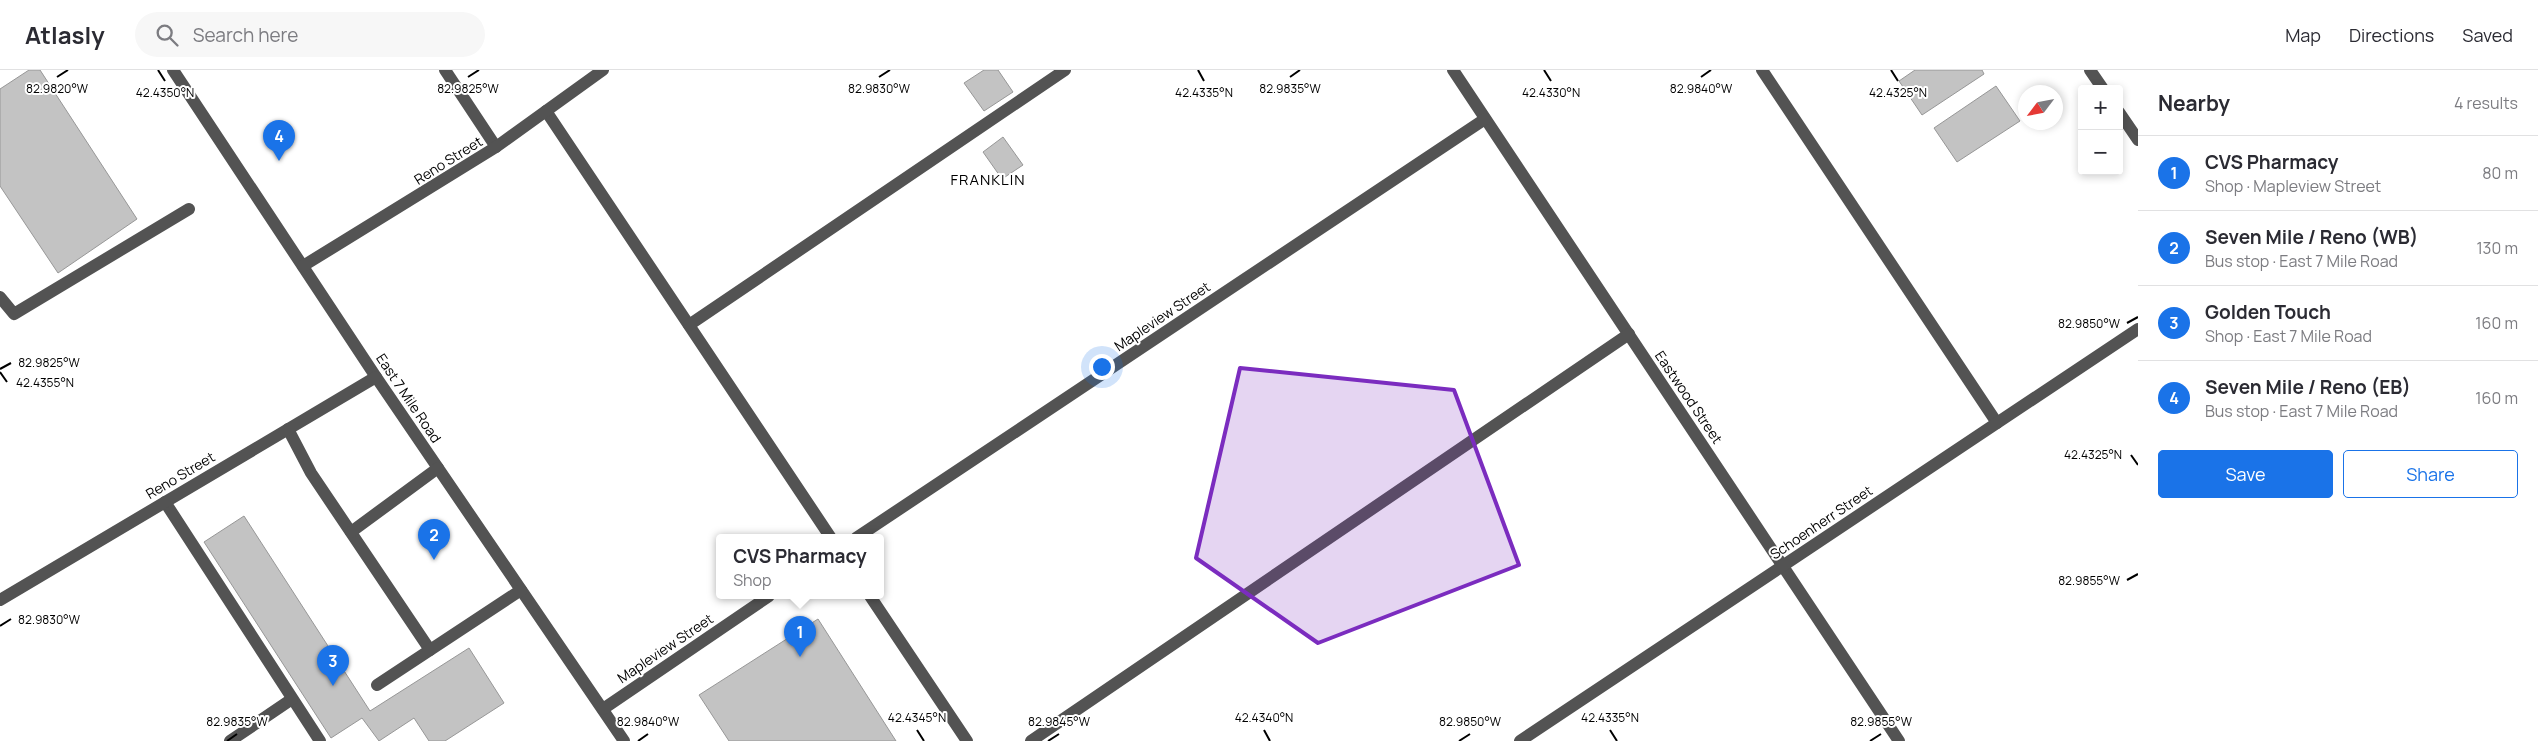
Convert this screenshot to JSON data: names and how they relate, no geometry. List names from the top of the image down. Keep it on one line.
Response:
{"streets":{"street":["Reno Street","Mapleview Street","Eastwood Street","East 7 Mile Road","Schoenherr Street"]},"crossings":[["Reno Street","East 7 Mile Road"],["Mapleview Street","Eastwood Street"],["Mapleview Street","East 7 Mile Road"],["Eastwood Street","Schoenherr Street"]],"districts":["FRANKLIN"],"north":"bottom left","page":{"header":"Atlasly","search":"Search here","nav":["Map","Directions","Saved"],"heading":["Nearby","4 results"],"map_buttons":["+","−"],"pins":["4","2","1","3"],"list":[{"mark":"1","name":"CVS Pharmacy","note":"Shop · Mapleview Street","value":"80 m"},{"mark":"2","name":"Seven Mile / Reno (WB)","note":"Bus stop · East 7 Mile Road","value":"130 m"},{"mark":"3","name":"Golden Touch","note":"Shop · East 7 Mile Road","value":"160 m"},{"mark":"4","name":"Seven Mile / Reno (EB)","note":"Bus stop · East 7 Mile Road","value":"160 m"}],"buttons":["Save","Share"],"popup":["CVS Pharmacy","Shop"]},"coordinates":["82.9830°W","82.9820°W","82.9825°W","82.9835°W","82.9840°W","42.4350°N","42.4335°N","42.4330°N","42.4325°N","82.9850°W","42.4355°N","82.9855°W","42.4345°N","42.4340°N","82.9845°W"]}
